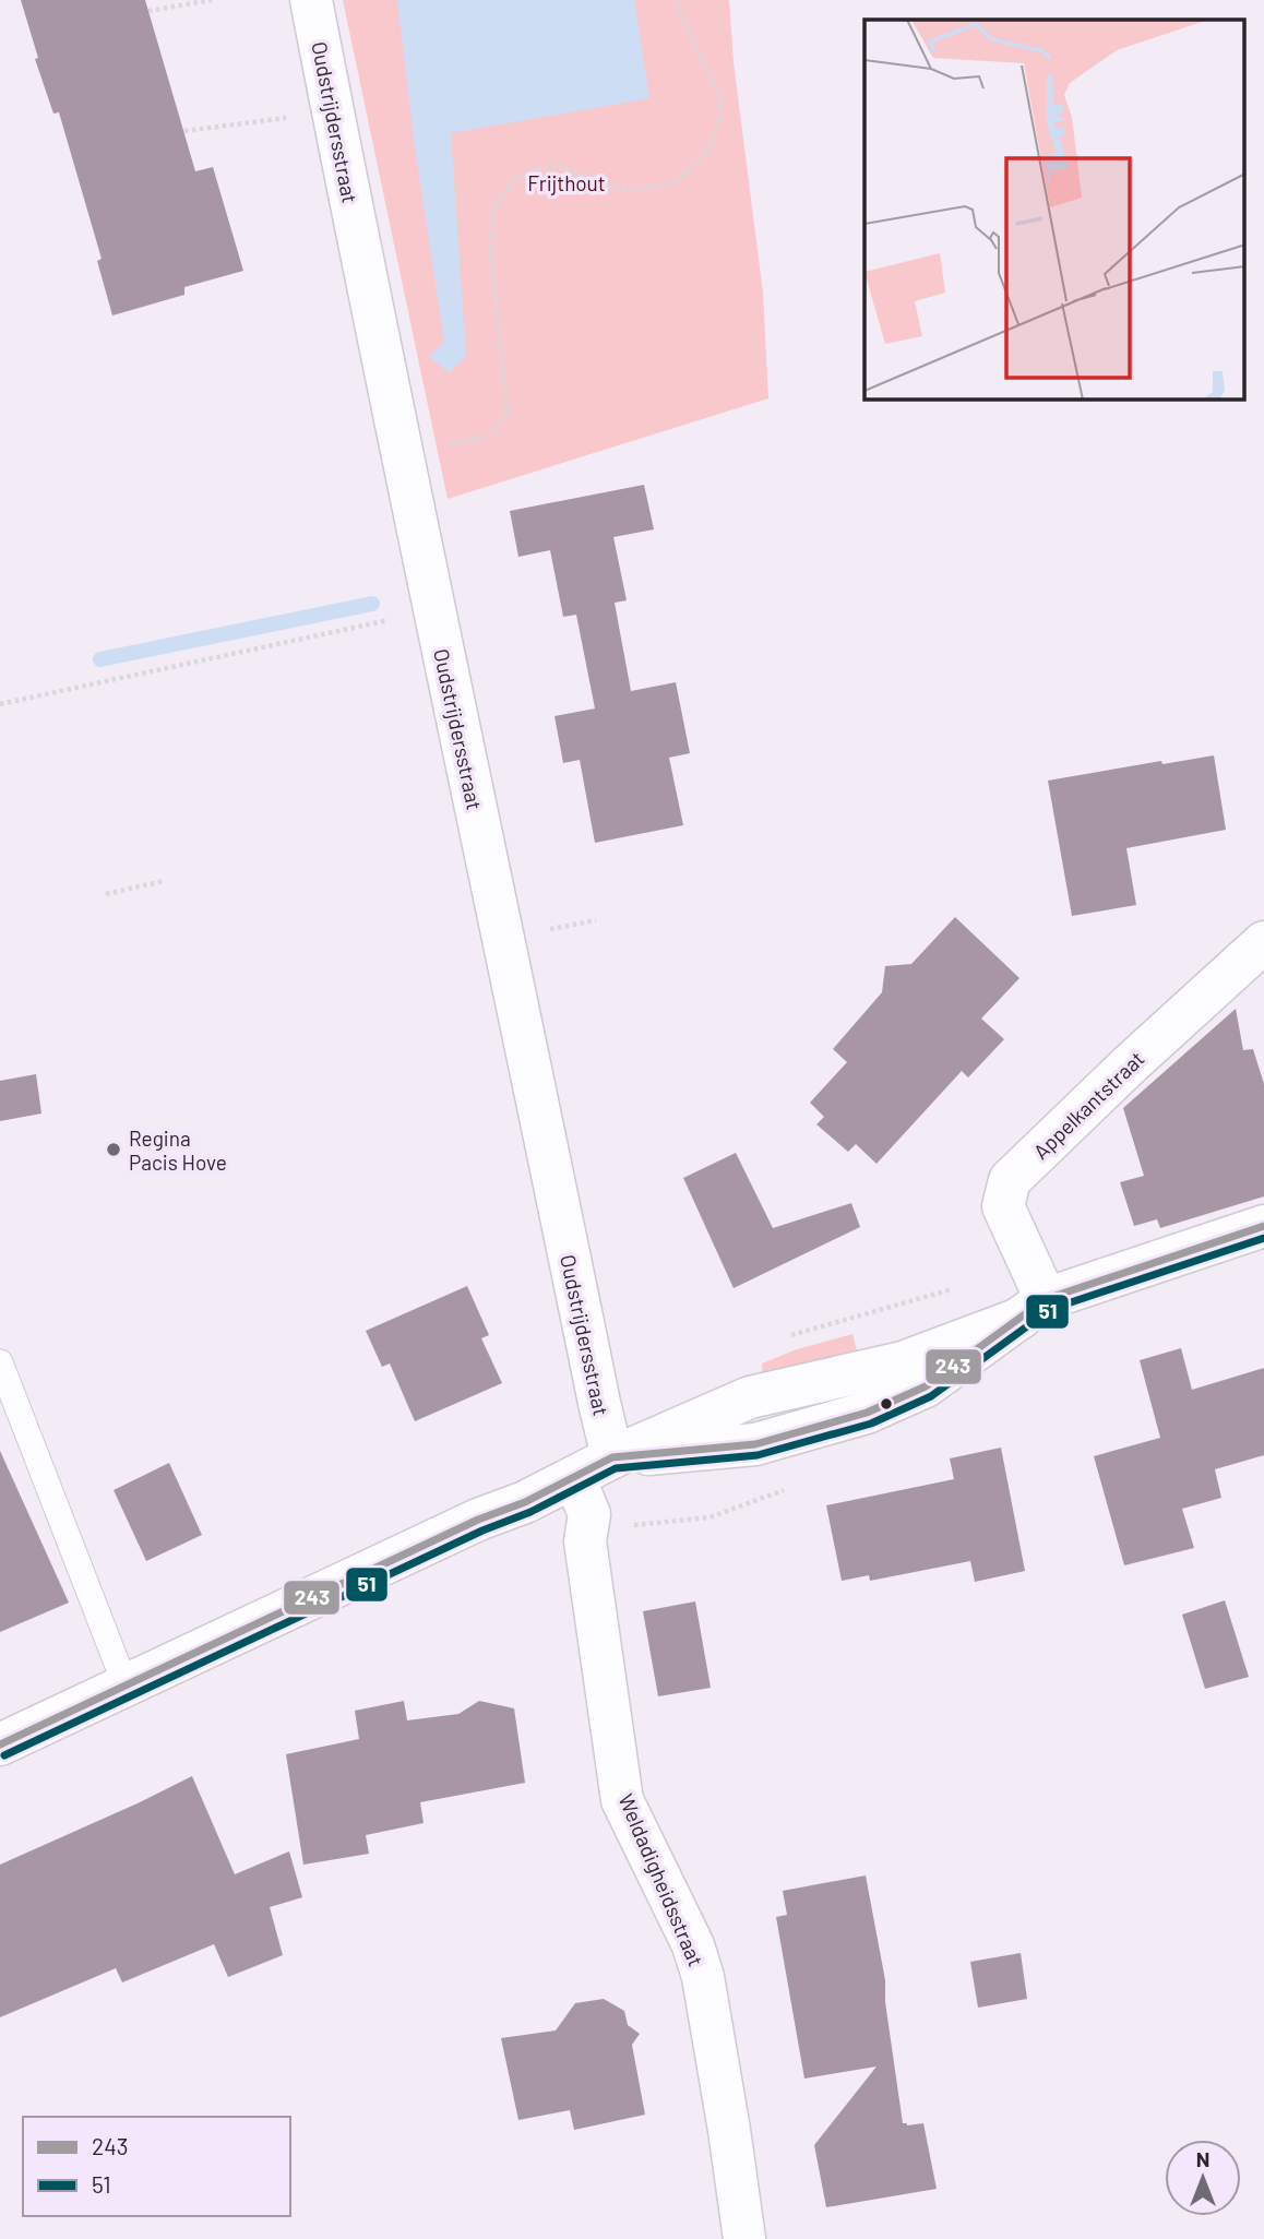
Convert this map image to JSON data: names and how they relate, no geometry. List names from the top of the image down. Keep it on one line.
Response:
{"streets":{"street":["Oudstrijdersstraat","Appelkantstraat","Weldadigheidsstraat"]},"parks":["Frijthout"],"places":["Regina Pacis Hove"],"lines":["transit line 243","transit line 51"],"legend":["243","51"],"north":"top"}
